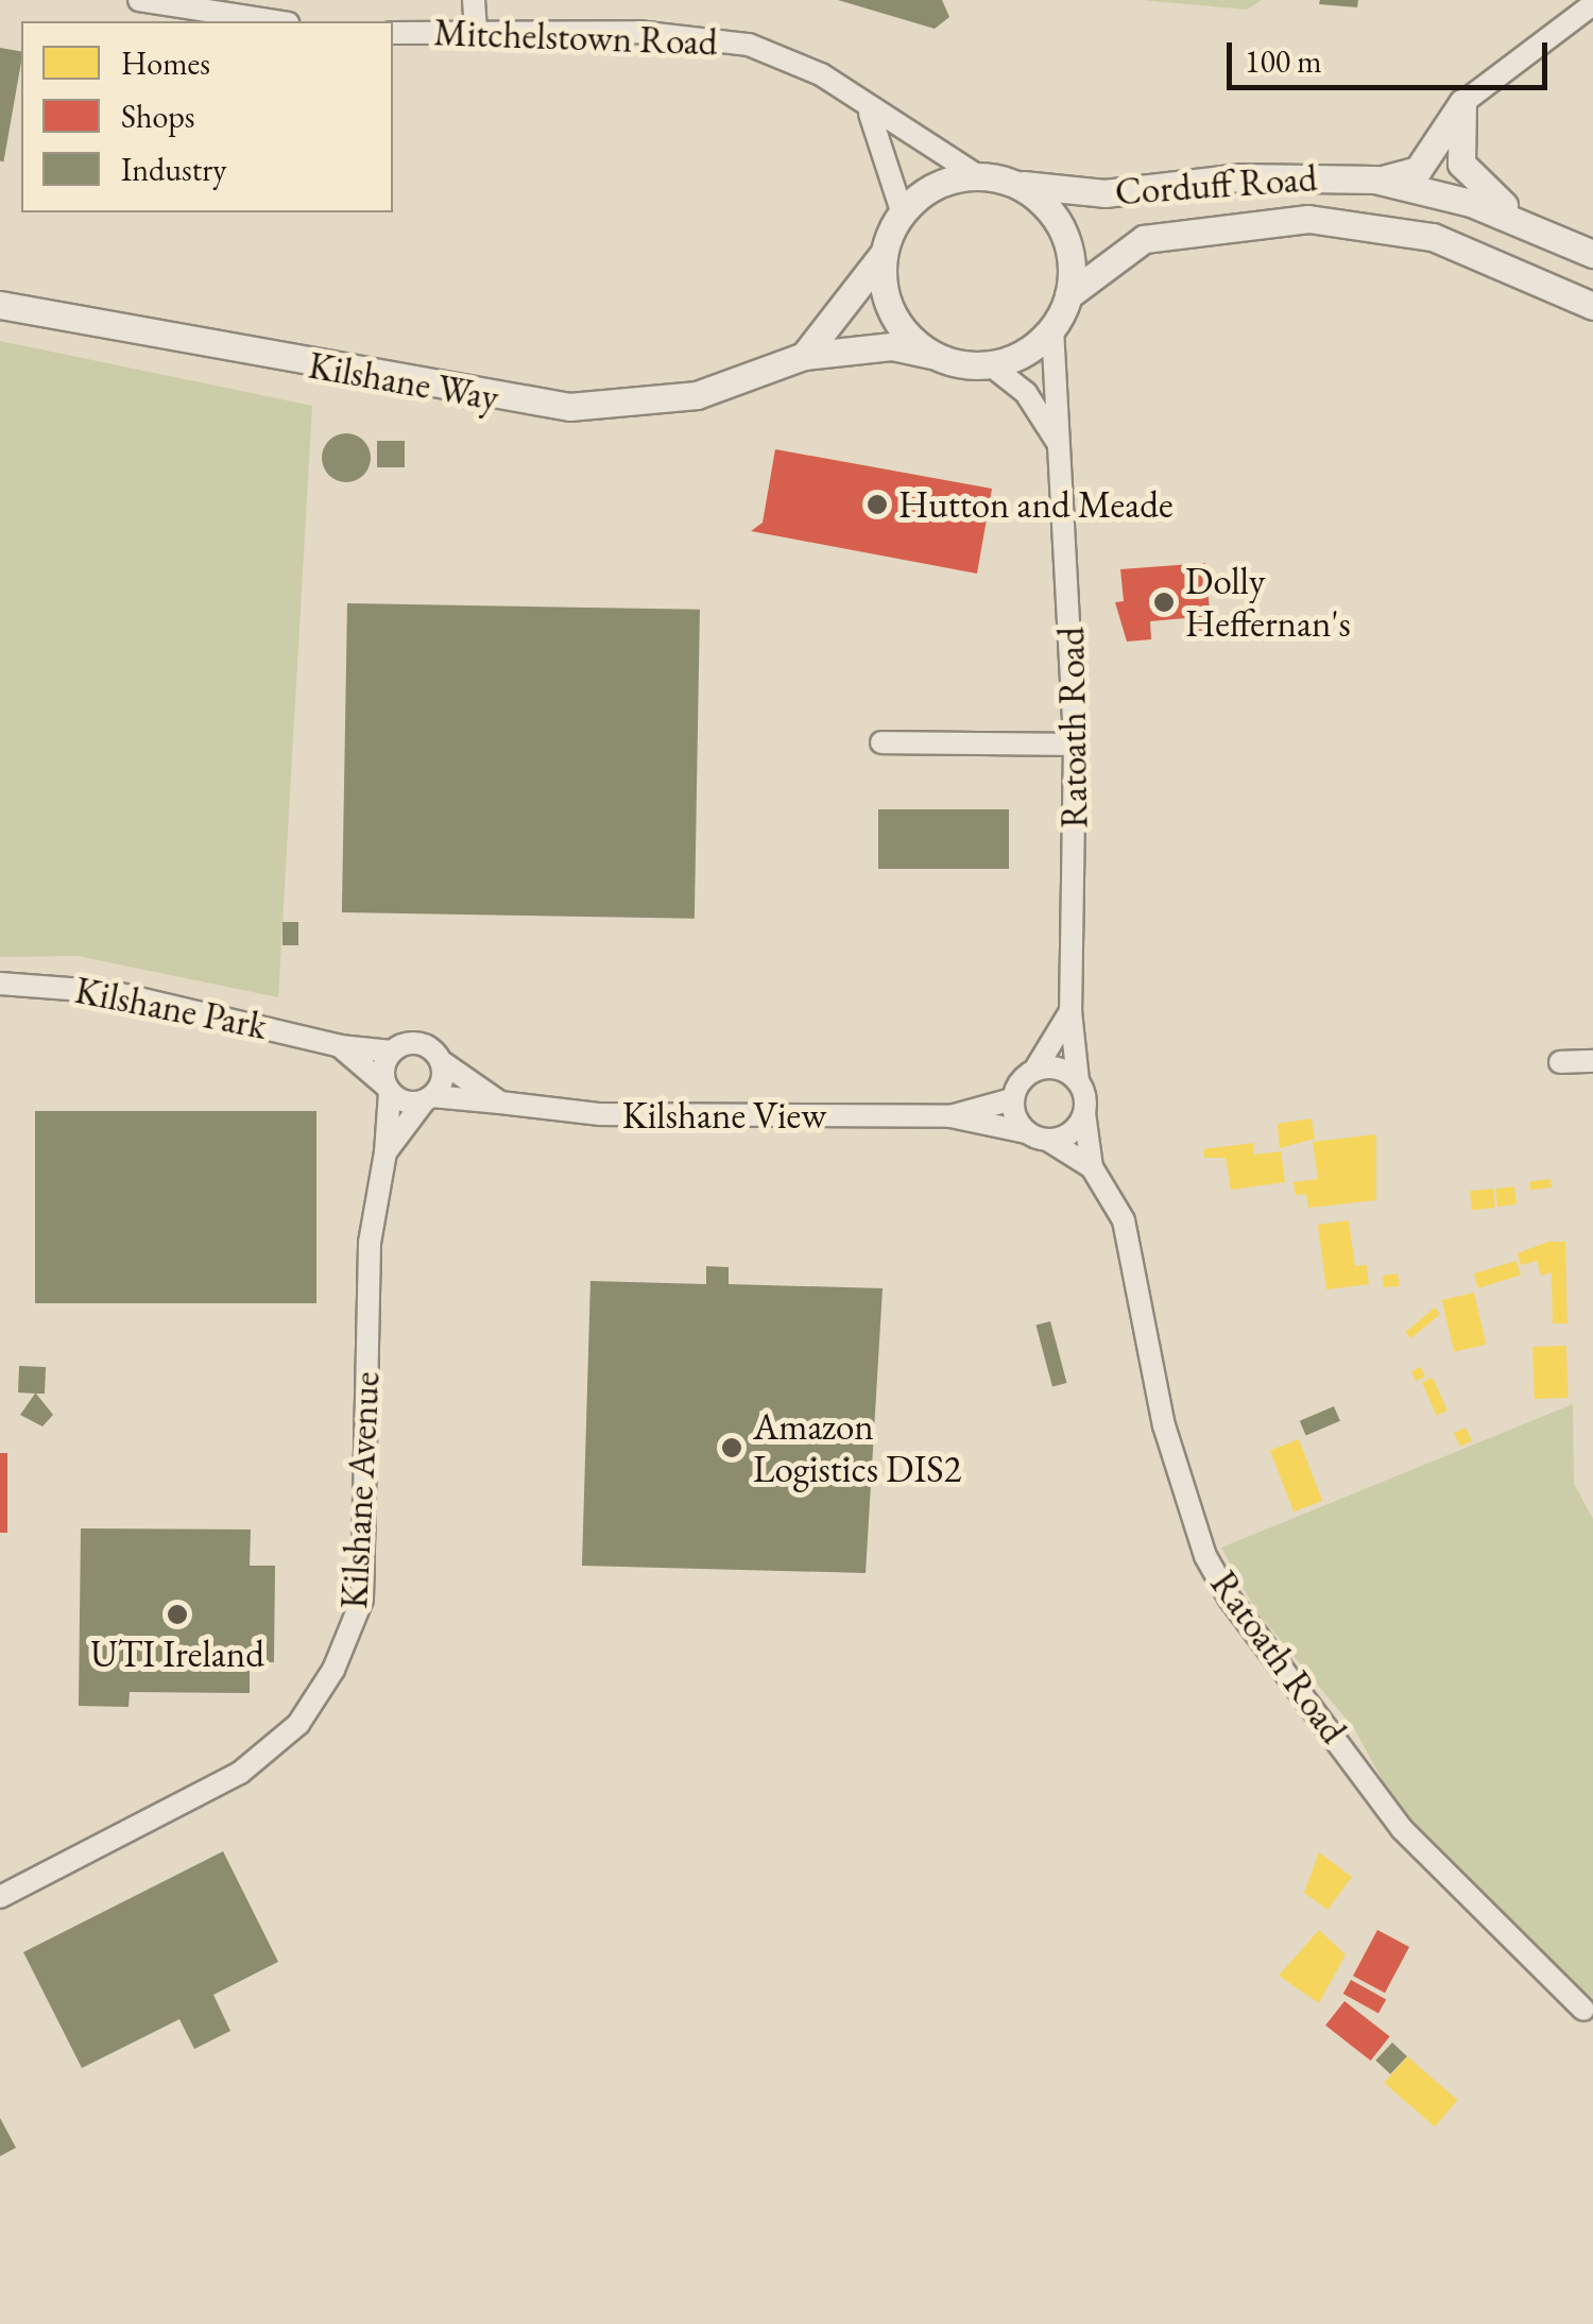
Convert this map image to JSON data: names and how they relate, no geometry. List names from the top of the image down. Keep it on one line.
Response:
{"streets":{"street":["Mitchelstown Road","Corduff Road","Kilshane Way","Ratoath Road","Kilshane Park","Kilshane View","Kilshane Avenue"]},"crossings":[["Mitchelstown Road","Corduff Road"],["Mitchelstown Road","Kilshane Way"],["Mitchelstown Road","Ratoath Road"],["Corduff Road","Kilshane Way"],["Corduff Road","Ratoath Road"],["Kilshane Way","Ratoath Road"],["Ratoath Road","Kilshane View"],["Kilshane Park","Kilshane View"],["Kilshane Park","Kilshane Avenue"],["Kilshane View","Kilshane Avenue"]],"places":["Hutton and Meade","Dolly Heffernan's","Amazon Logistics DIS2","UTI Ireland"],"legend":["Homes","Shops","Industry"],"scale_bar":"100 m"}
